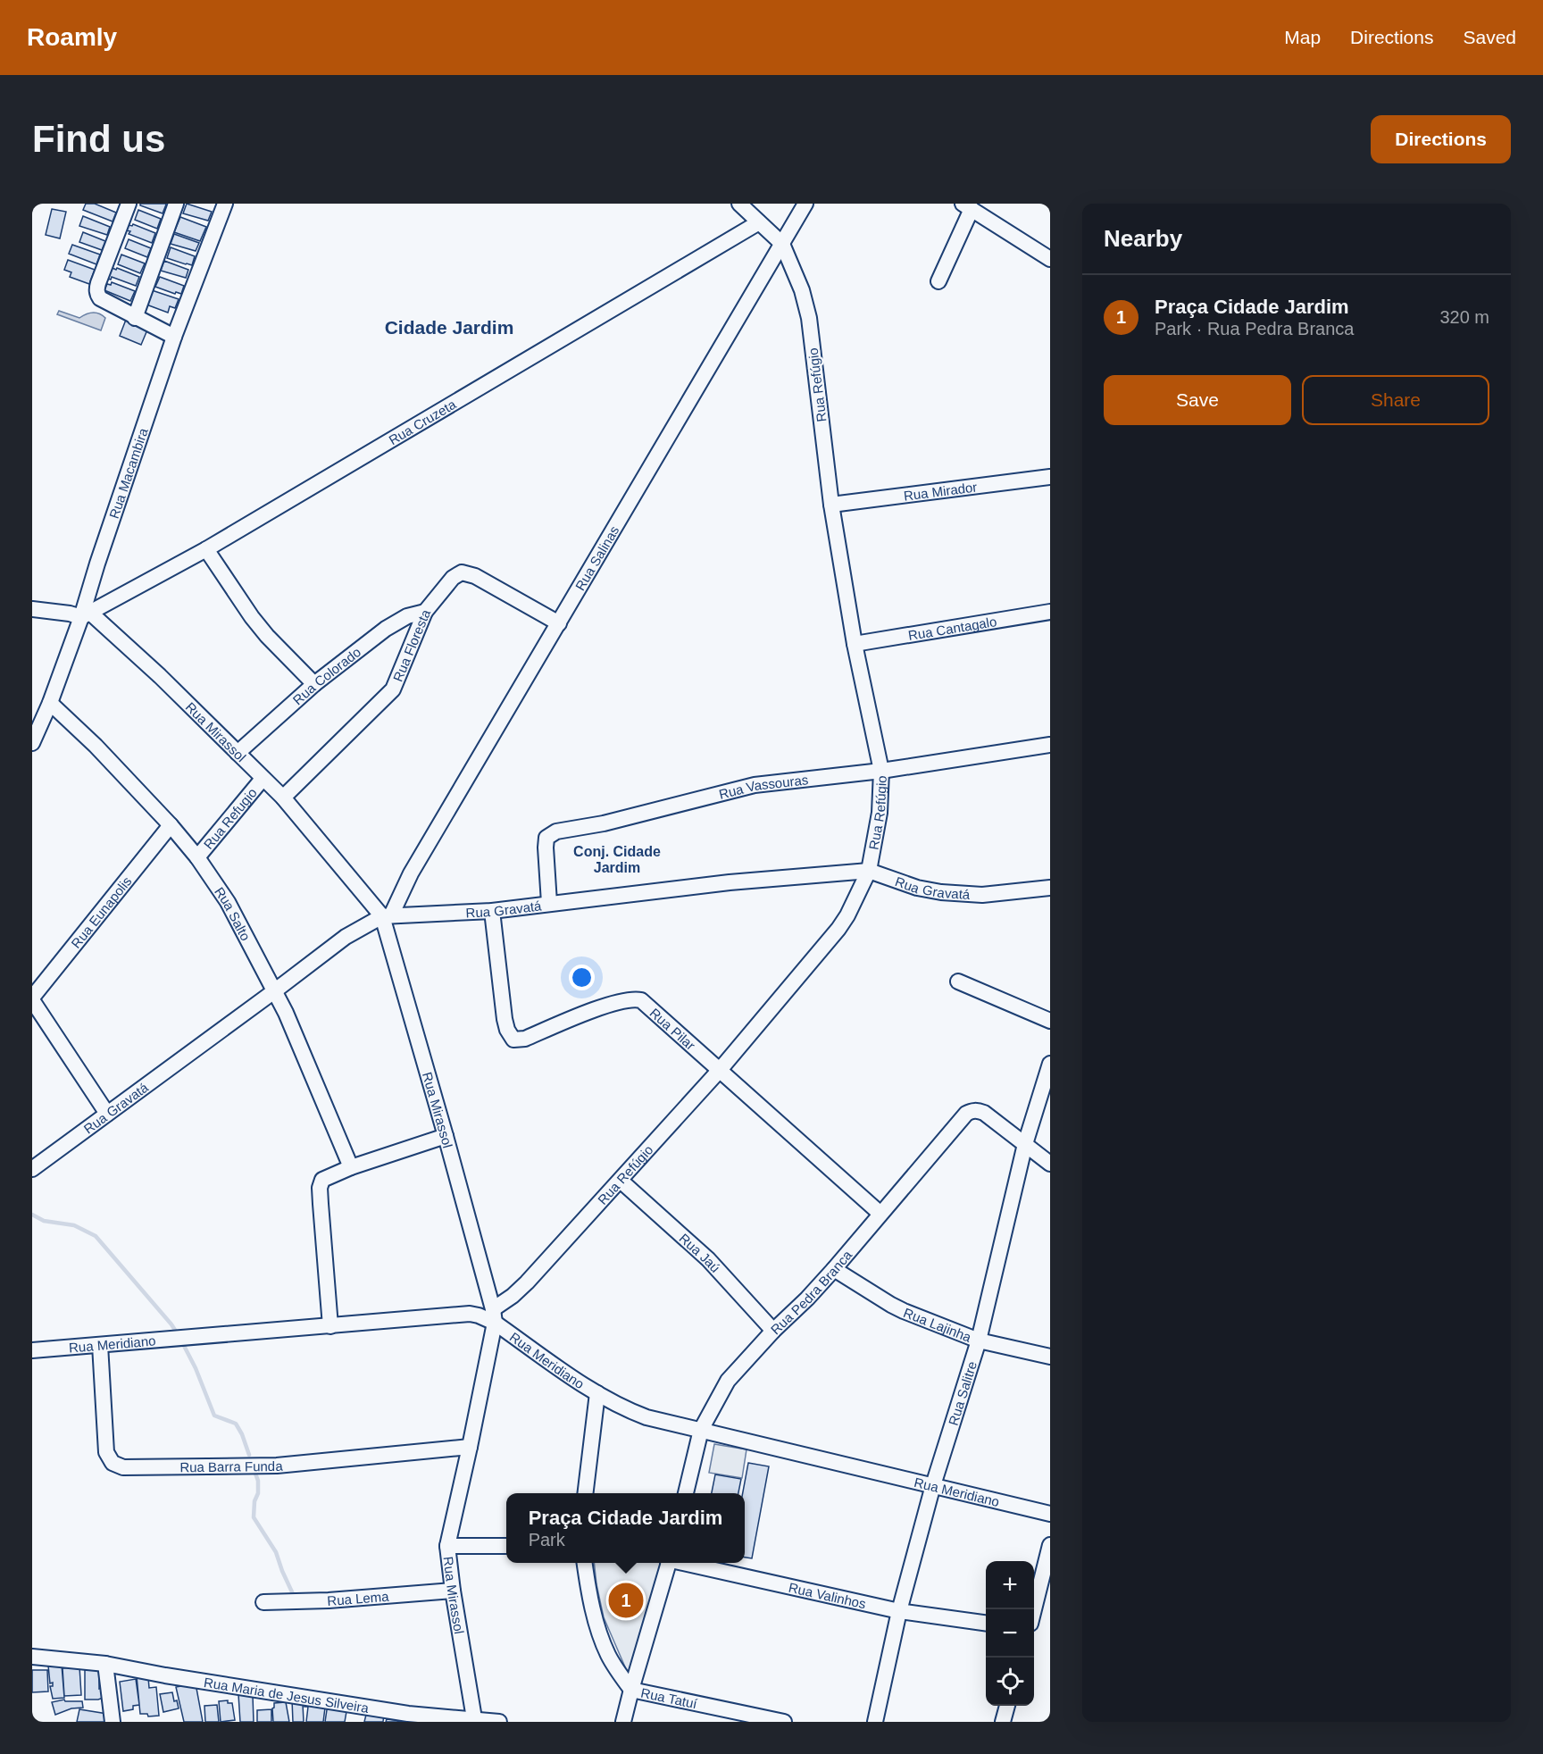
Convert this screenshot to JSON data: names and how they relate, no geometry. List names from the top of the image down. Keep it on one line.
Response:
{"streets":{"street":["Rua Refúgio","Rua Cruzeta","Rua Macambira","Rua Mirador","Rua Salinas","Rua Cantagalo","Rua Floresta","Rua Colorado","Rua Mirassol","Rua Vassouras","Rua Refugio","Rua Gravatá","Rua Eunapolis","Rua Salto","Rua Pilar","Rua Jaú","Rua Pedra Branca","Rua Lajinha","Rua Meridiano","Rua Salitre","Rua Barra Funda","Rua Valinhos","Rua Lema","Rua Maria de Jesus Silveira","Rua Tatuí"]},"crossings":[["Rua Refúgio","Rua Cruzeta"],["Rua Refúgio","Rua Mirador"],["Rua Refúgio","Rua Salinas"],["Rua Refúgio","Rua Cantagalo"],["Rua Refúgio","Rua Mirassol"],["Rua Refúgio","Rua Vassouras"],["Rua Refúgio","Rua Gravatá"],["Rua Refúgio","Rua Pilar"],["Rua Refúgio","Rua Jaú"],["Rua Refúgio","Rua Meridiano"],["Rua Cruzeta","Rua Macambira"],["Rua Cruzeta","Rua Mirassol"],["Rua Macambira","Rua Mirassol"],["Rua Macambira","Rua Salto"],["Rua Salinas","Rua Floresta"],["Rua Salinas","Rua Mirassol"],["Rua Salinas","Rua Gravatá"],["Rua Floresta","Rua Colorado"],["Rua Floresta","Rua Mirassol"],["Rua Colorado","Rua Mirassol"],["Rua Mirassol","Rua Refugio"],["Rua Mirassol","Rua Gravatá"],["Rua Mirassol","Rua Meridiano"],["Rua Mirassol","Rua Barra Funda"],["Rua Mirassol","Rua Lema"],["Rua Mirassol","Rua Maria de Jesus Silveira"],["Rua Vassouras","Rua Gravatá"],["Rua Refugio","Rua Salto"],["Rua Gravatá","Rua Salto"],["Rua Gravatá","Rua Pilar"],["Rua Eunapolis","Rua Salto"],["Rua Pilar","Rua Pedra Branca"],["Rua Jaú","Rua Pedra Branca"],["Rua Pedra Branca","Rua Lajinha"],["Rua Pedra Branca","Rua Meridiano"],["Rua Pedra Branca","Rua Salitre"],["Rua Lajinha","Rua Salitre"],["Rua Meridiano","Rua Salitre"],["Rua Meridiano","Rua Barra Funda"],["Rua Salitre","Rua Valinhos"]],"districts":["Cidade Jardim","Conj. Cidade Jardim"],"page":{"header":"Roamly","nav":["Map","Directions","Saved"],"buttons":["Directions",["Save","Share"]],"title":"Find us","heading":"Nearby","list":[{"mark":"1","name":"Praça Cidade Jardim","note":"Park · Rua Pedra Branca","value":"320 m"}],"popup":["Praça Cidade Jardim","Park"],"map_buttons":["+","−"],"pins":"1"}}
